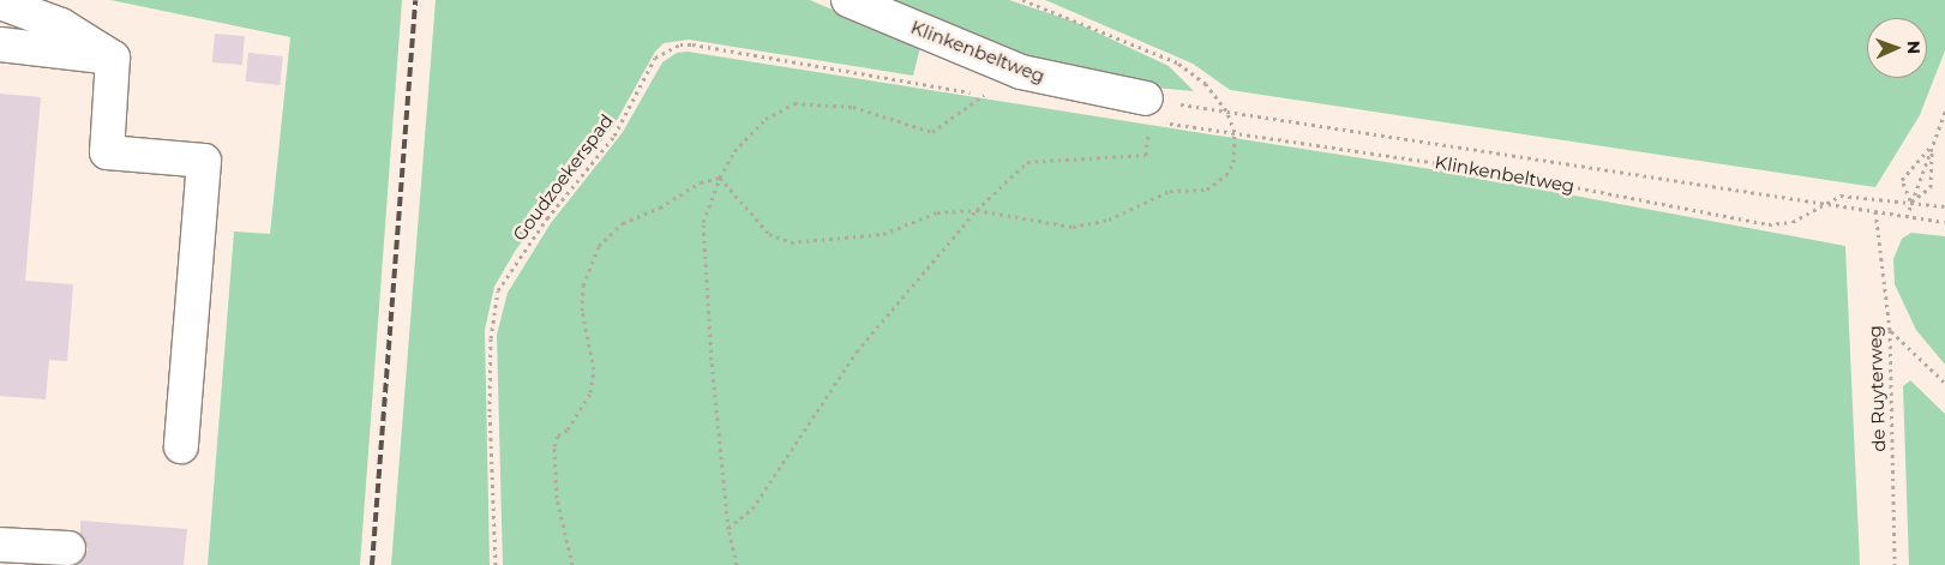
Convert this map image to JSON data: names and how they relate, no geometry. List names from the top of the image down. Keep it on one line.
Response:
{"streets":{"street":["Klinkenbeltweg"],"path":["Goudzoekerspad","de Ruyterweg"]},"crossings":[["Klinkenbeltweg","de Ruyterweg"]],"north":"right"}
